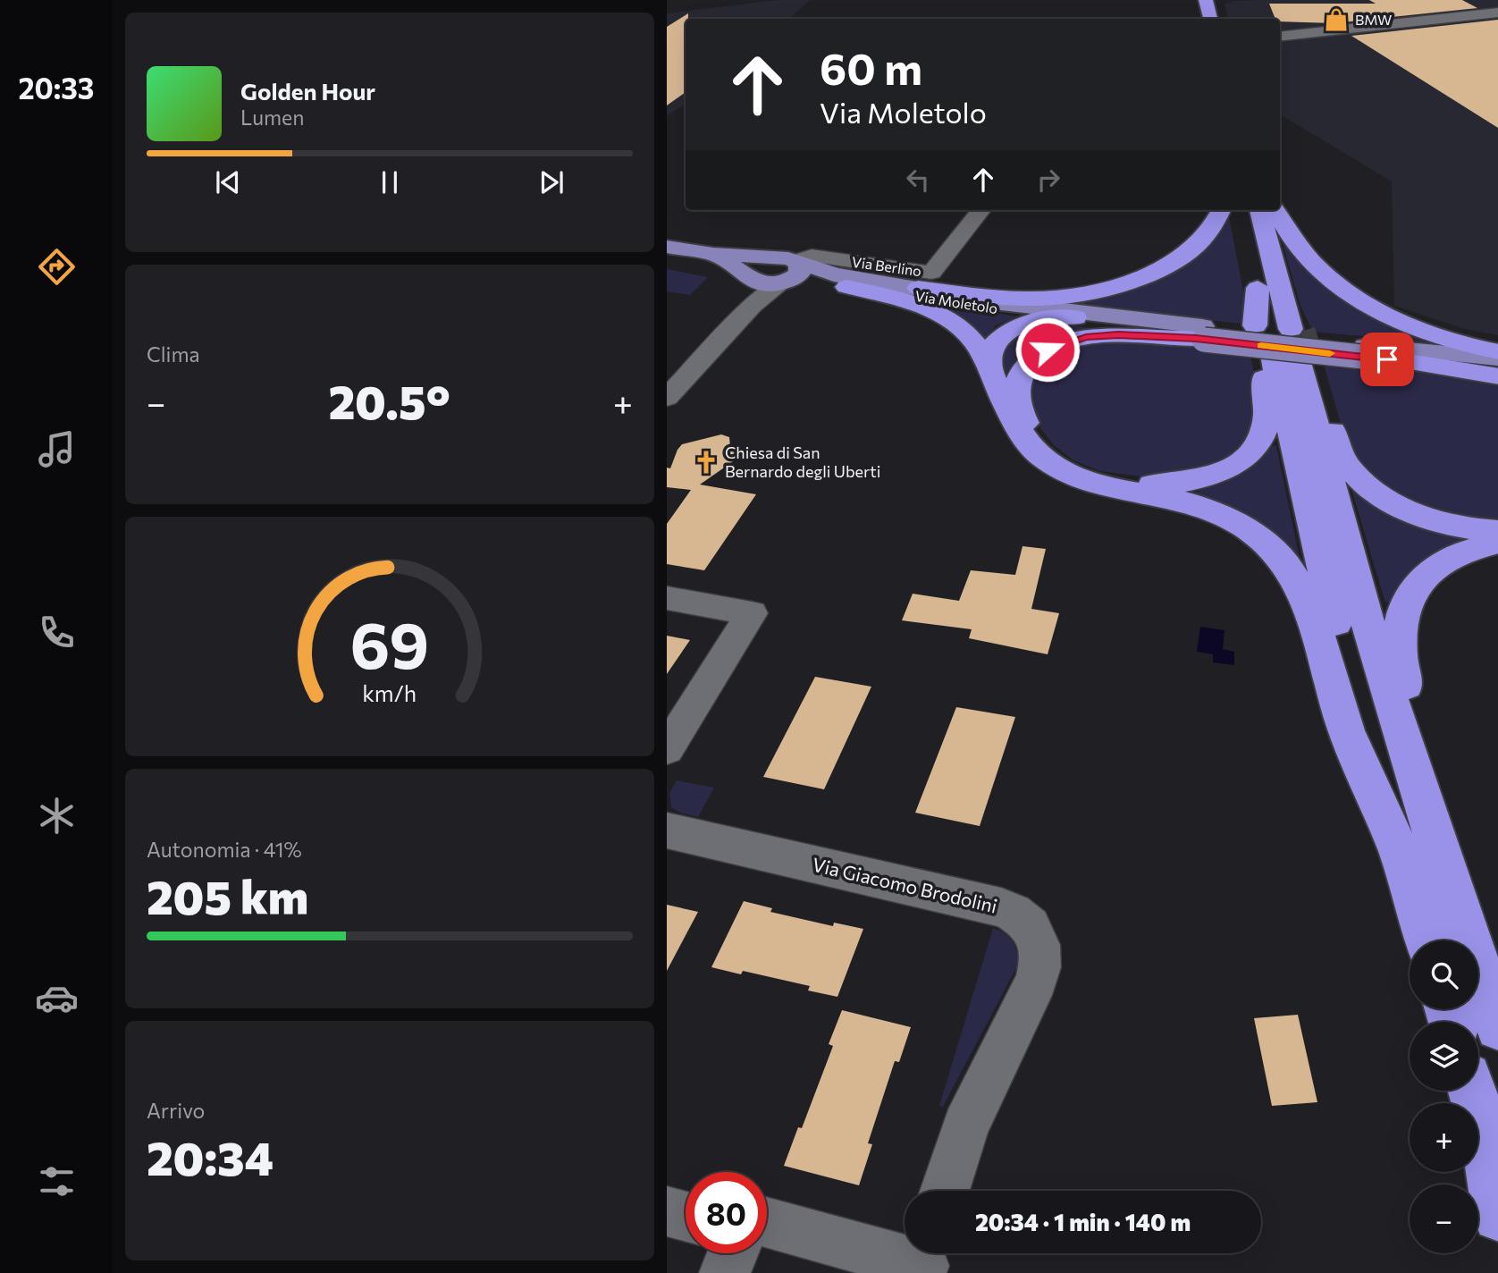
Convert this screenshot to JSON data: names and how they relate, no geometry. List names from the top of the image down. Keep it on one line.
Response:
{"streets":{"main road":["Via Moletolo"],"street":["Via Berlino","Via Giacomo Brodolini"]},"crossings":[["Via Berlino","Via Moletolo"]],"places":{"shop":["BMW"],"church":["Chiesa di San Bernardo degli Uberti"]},"page":{"tabs":"20:33","turn":["60 m","Via Moletolo"],"song":["Golden Hour","Lumen"],"tile":["Clima",["Autonomia · 41%","205 km"],["Arrivo","20:34"]],"heat":["−","20.5°","+"],"map_buttons":["+","−"],"limit":"80","trip":"20:34 · 1 min · 140 m","gauge":["69","km/h"]}}
